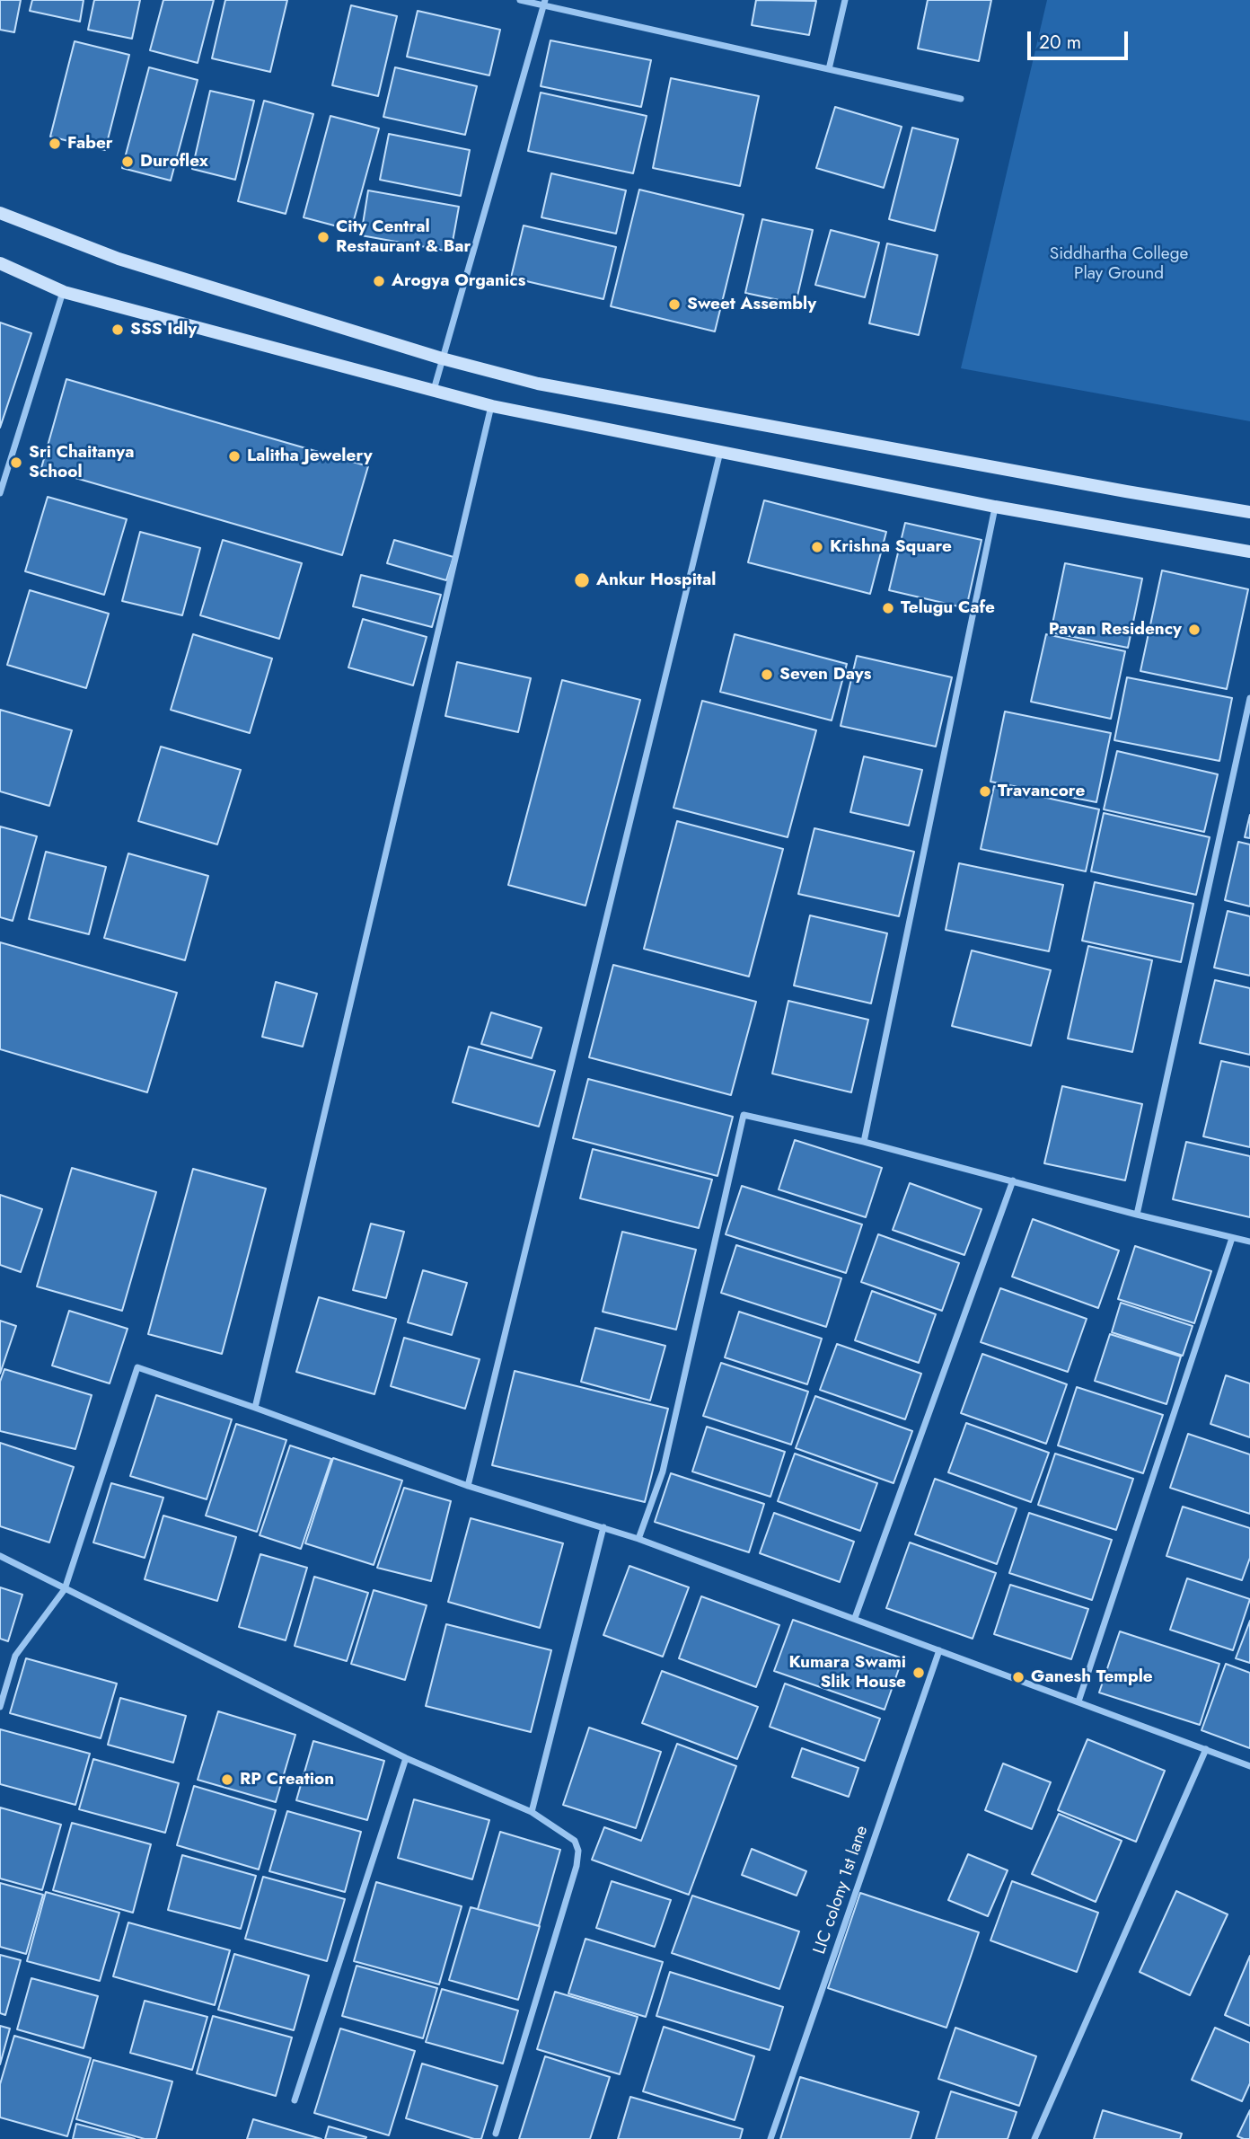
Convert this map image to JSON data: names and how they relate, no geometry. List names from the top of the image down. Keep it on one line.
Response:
{"streets":{"street":["LIC colony 1st lane"]},"parks":["Siddhartha College Play Ground"],"places":["Faber","Duroflex","City Central Restaurant & Bar","Arogya Organics","Sweet Assembly","SSS Idly","Lalitha Jewelery","Sri Chaitanya School","Krishna Square","Ankur Hospital","Telugu Cafe","Pavan Residency","Seven Days","Travancore","Kumara Swami Slik House","Ganesh Temple","RP Creation"],"scale_bar":"20 m"}
